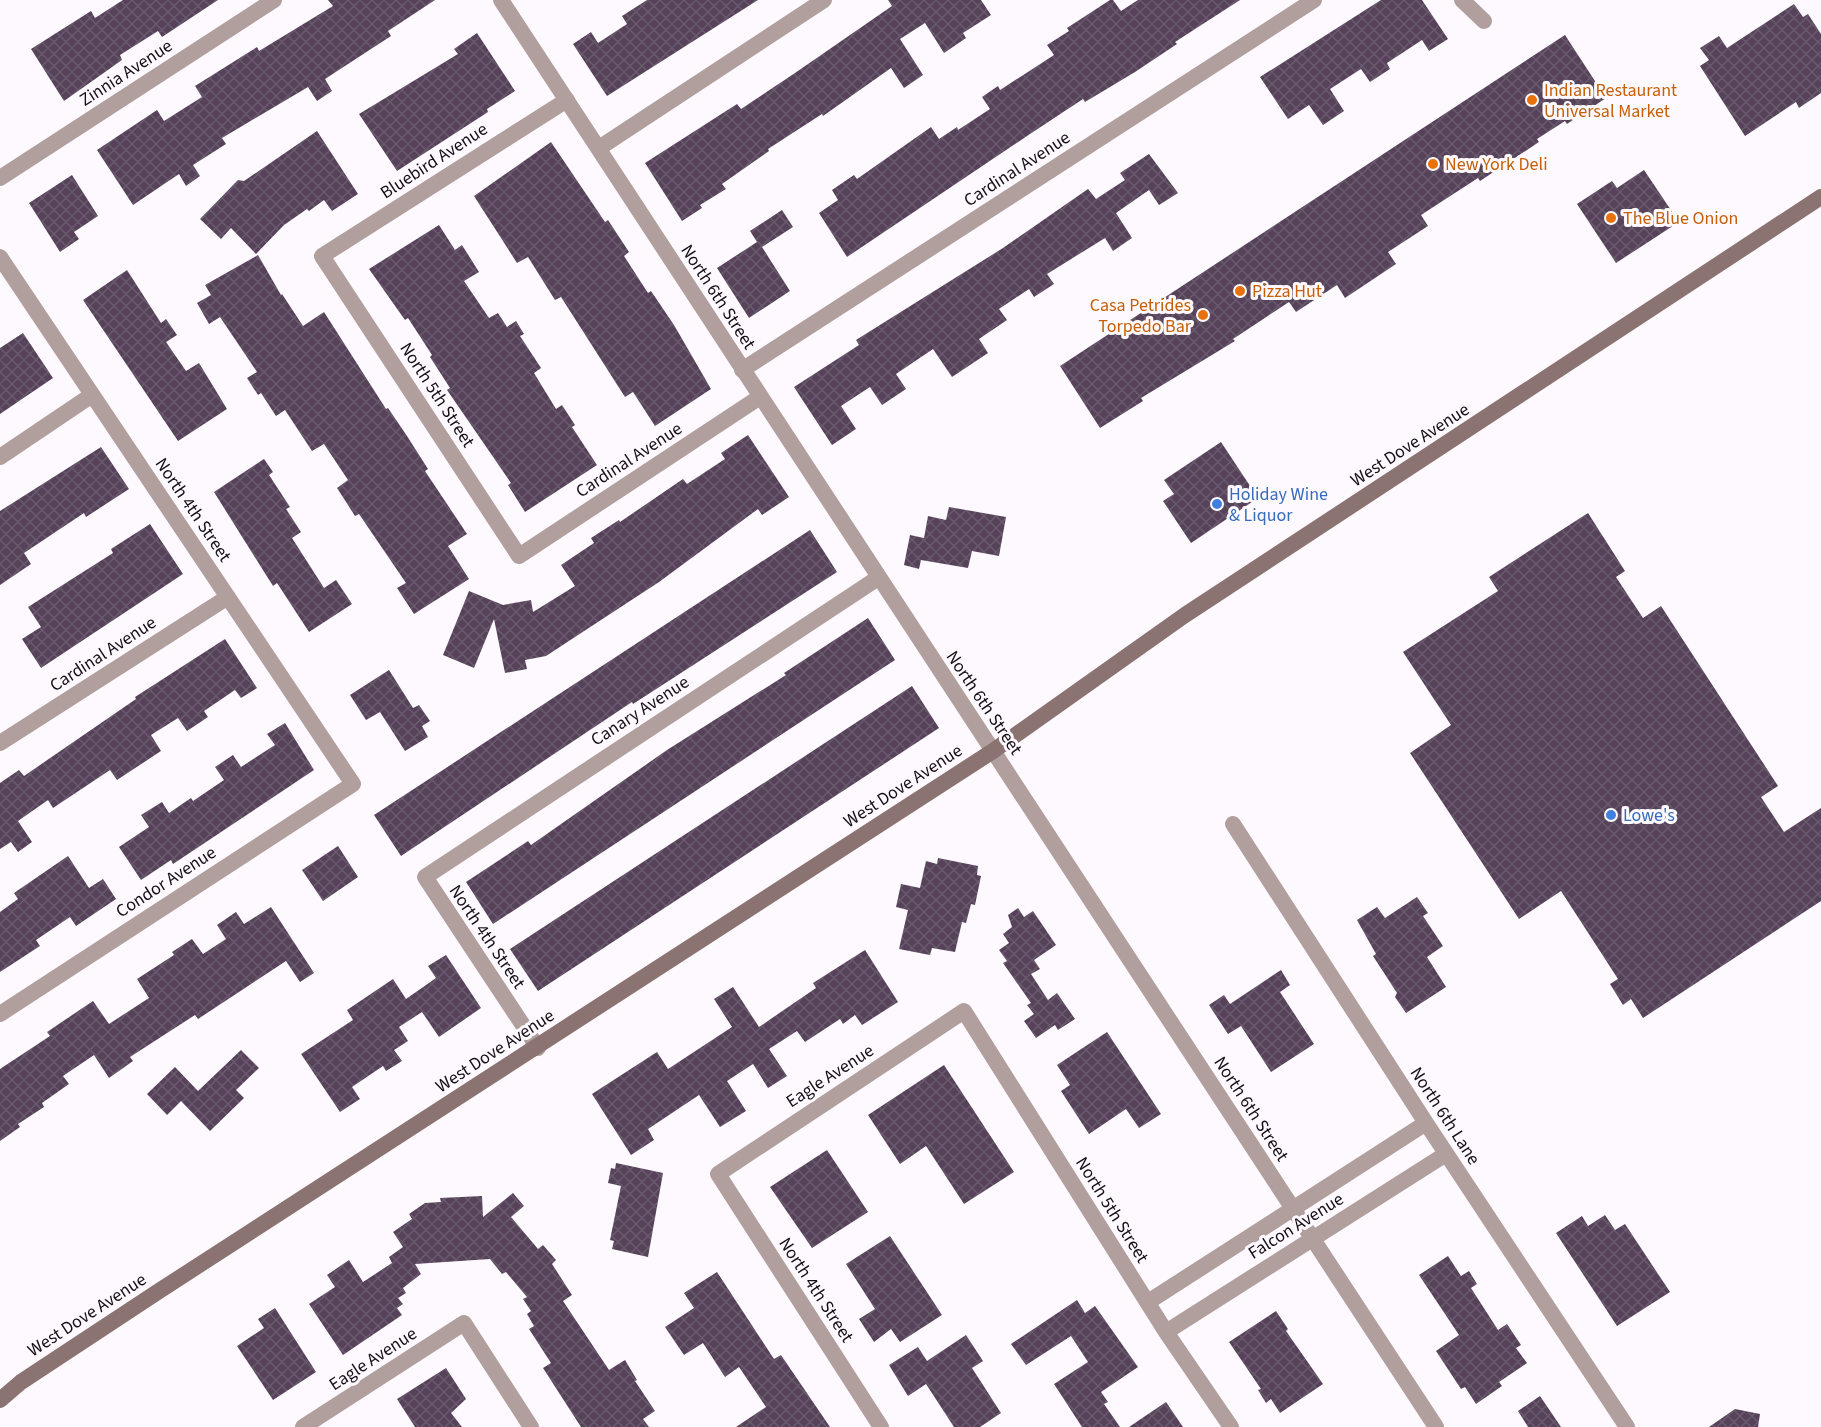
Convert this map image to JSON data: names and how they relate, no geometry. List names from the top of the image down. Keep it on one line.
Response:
{"streets":{"main road":["West Dove Avenue"],"street":["Zinnia Avenue","Bluebird Avenue","Cardinal Avenue","North 6th Street","North 5th Street","North 4th Street","Canary Avenue","Condor Avenue","Eagle Avenue","North 6th Lane","Falcon Avenue"]},"crossings":[["Bluebird Avenue","North 6th Street"],["Bluebird Avenue","North 5th Street"],["Cardinal Avenue","North 6th Street"],["Cardinal Avenue","North 5th Street"],["Cardinal Avenue","North 4th Street"],["North 6th Street","West Dove Avenue"],["North 6th Street","Canary Avenue"],["North 6th Street","Falcon Avenue"],["North 5th Street","Eagle Avenue"],["North 5th Street","Falcon Avenue"],["West Dove Avenue","North 4th Street"],["North 4th Street","Canary Avenue"],["North 4th Street","Condor Avenue"],["North 4th Street","Eagle Avenue"],["North 6th Lane","Falcon Avenue"]],"places":["Indian Restaurant Universal Market","New York Deli","The Blue Onion","Pizza Hut","Casa Petrides Torpedo Bar","Holiday Wine & Liquor","Lowe's"]}
